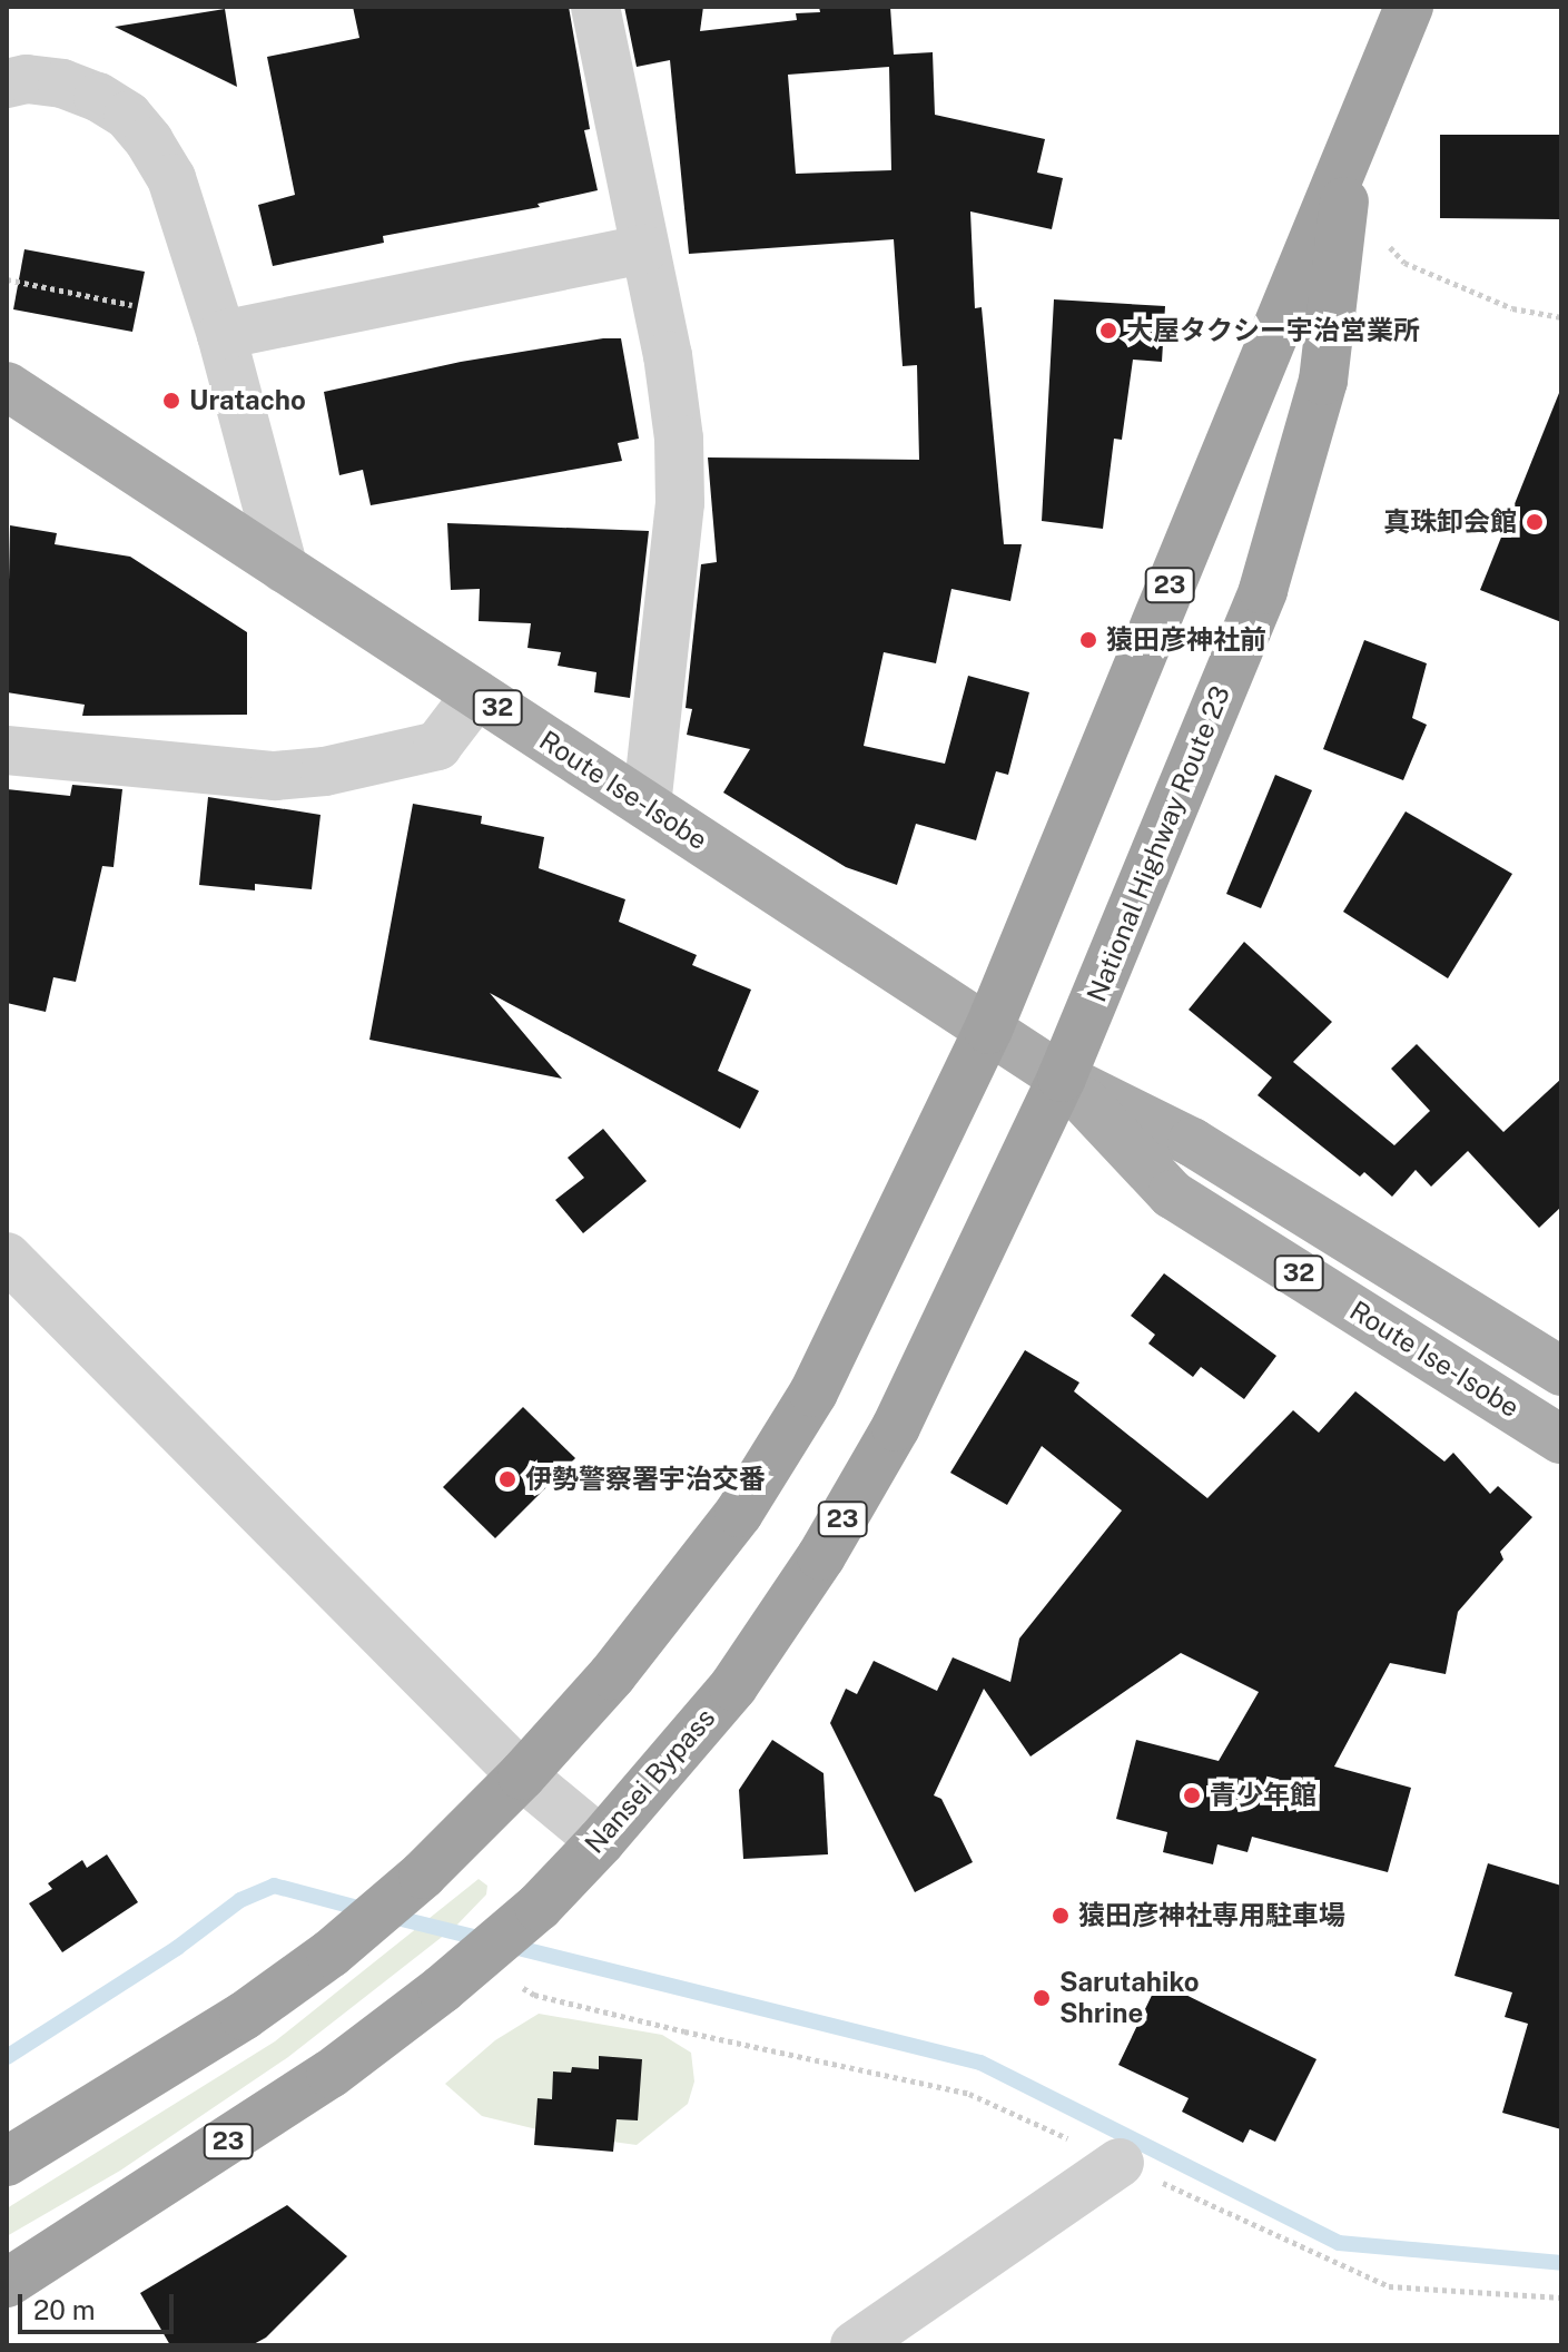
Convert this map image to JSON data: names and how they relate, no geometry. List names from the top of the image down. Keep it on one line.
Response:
{"streets":{"highway":["23","National Highway Route 23","Nansei Bypass"],"main road":["32","Route Ise-Isobe"]},"crossings":[["23","Route Ise-Isobe"],["23","National Highway Route 23"],["Route Ise-Isobe","National Highway Route 23"],["Route Ise-Isobe","Nansei Bypass"],["National Highway Route 23","Nansei Bypass"]],"places":["大屋タクシー宇治営業所","Uratacho","真珠卸会館","猿田彦神社前","伊勢警察署宇治交番","青少年館","猿田彦神社専用駐車場","Sarutahiko Shrine"],"scale_bar":"20 m"}
